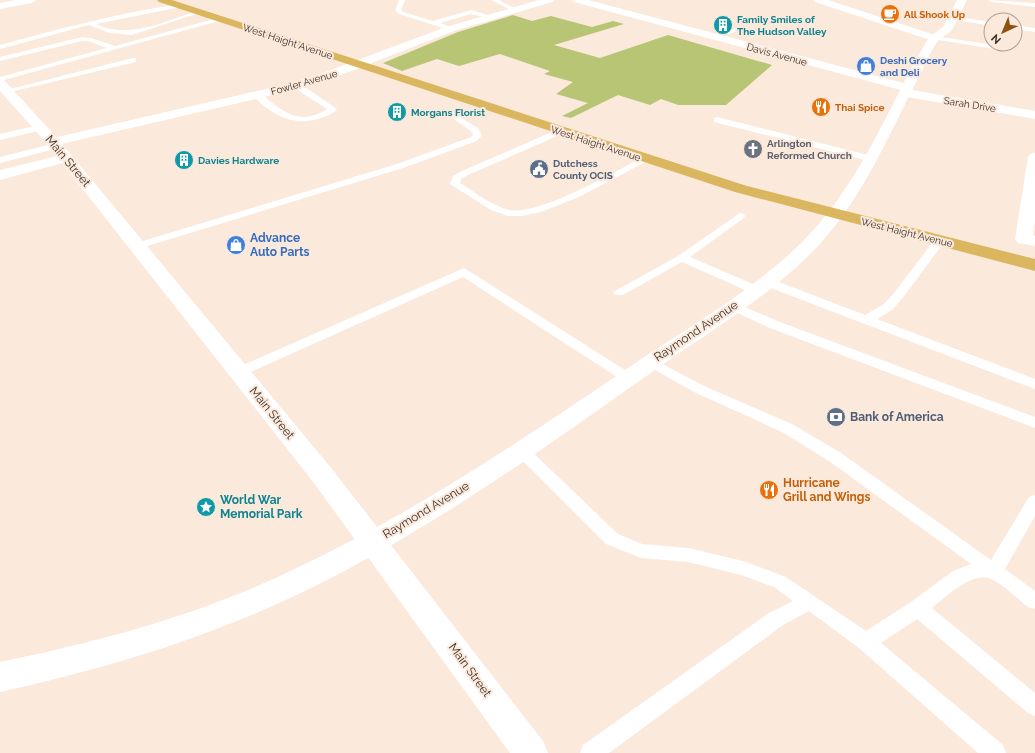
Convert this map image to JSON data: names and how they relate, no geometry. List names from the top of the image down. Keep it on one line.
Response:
{"streets":{"highway":["West Haight Avenue"],"street":["Davis Avenue","Fowler Avenue","Sarah Drive","Main Street","Raymond Avenue"]},"crossings":[["West Haight Avenue","Fowler Avenue"],["West Haight Avenue","Raymond Avenue"],["Davis Avenue","Sarah Drive"],["Davis Avenue","Raymond Avenue"],["Fowler Avenue","Main Street"],["Sarah Drive","Raymond Avenue"],["Main Street","Raymond Avenue"]],"places":{"cafe":["All Shook Up"],"building":["Family Smiles of The Hudson Valley","Morgans Florist","Davies Hardware"],"shop":["Deshi Grocery and Deli","Advance Auto Parts"],"restaurant":["Thai Spice","Hurricane Grill and Wings"],"church":["Arlington Reformed Church"],"public building":["Dutchess County OCIS"],"bank":["Bank of America"],"place":["World War Memorial Park"]},"north":"bottom left"}
